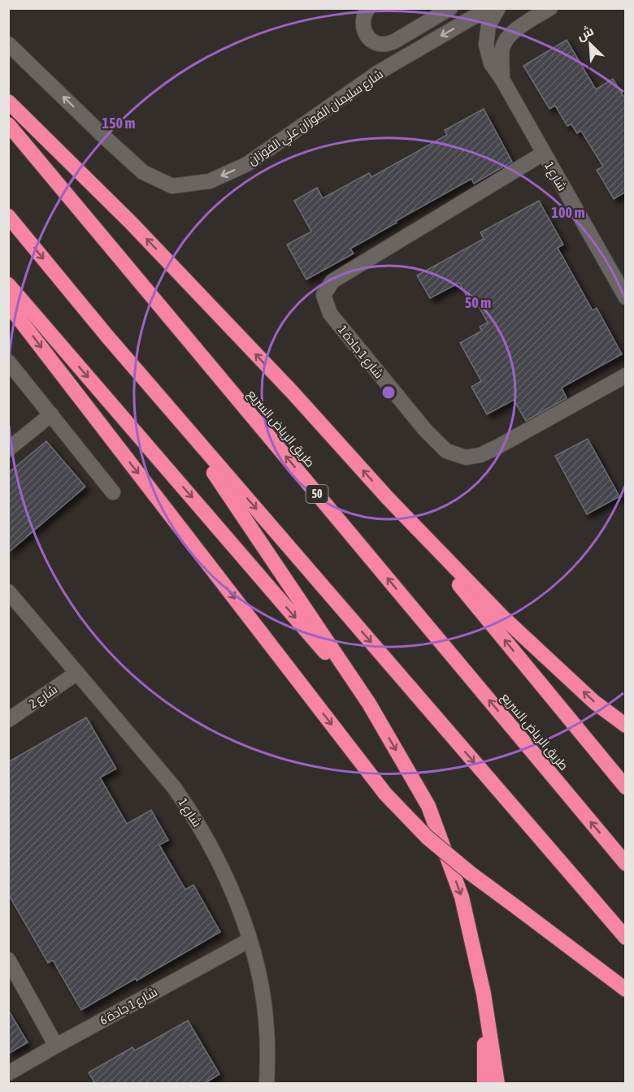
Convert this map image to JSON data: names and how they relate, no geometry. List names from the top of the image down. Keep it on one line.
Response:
{"streets":{"highway":["طريق الرياض السريع","50"],"street":["شارع سليمان الفوزان علي الفوزان","شارع 1","شارع 1 جادة 1","شارع 2","شارع 1 جادة 6"]},"crossings":[["شارع 1","شارع 1 جادة 1"],["شارع 1","شارع 2"],["شارع 1","شارع 1 جادة 6"]],"one_way":["شارع سليمان الفوزان علي الفوزان"],"north":"top left","rings":["150 m","100 m","50 m"]}
